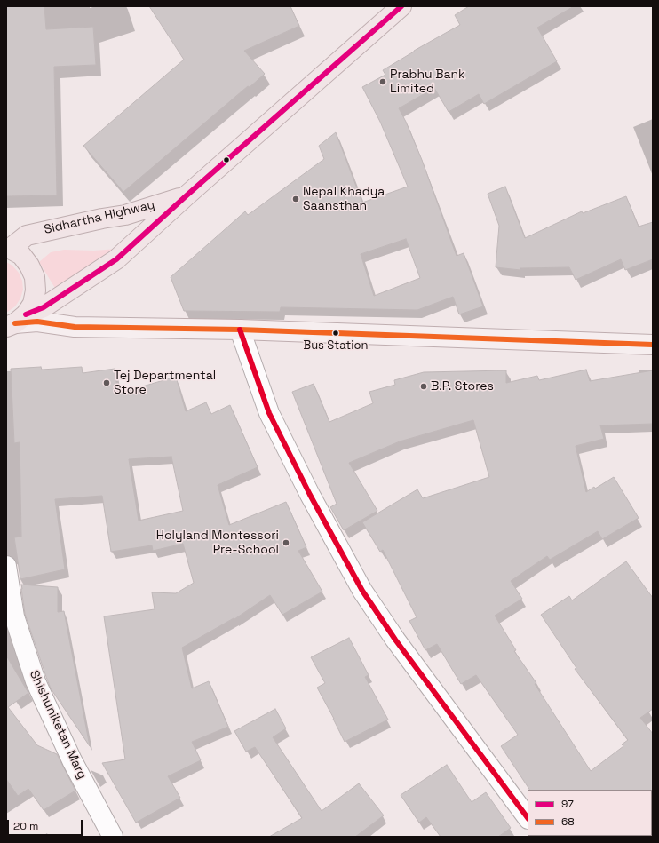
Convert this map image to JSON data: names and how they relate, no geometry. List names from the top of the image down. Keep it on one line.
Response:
{"streets":{"highway":["Sidhartha Highway"],"street":["Shishuniketan Marg"]},"places":["Prabhu Bank Limited","Nepal Khadya Saansthan","Bus Station","Tej Departmental Store","B.P. Stores","Holyland Montessori Pre-School"],"lines":["transit line 97","transit line 68"],"legend":["97","68"],"scale_bar":"20 m"}
